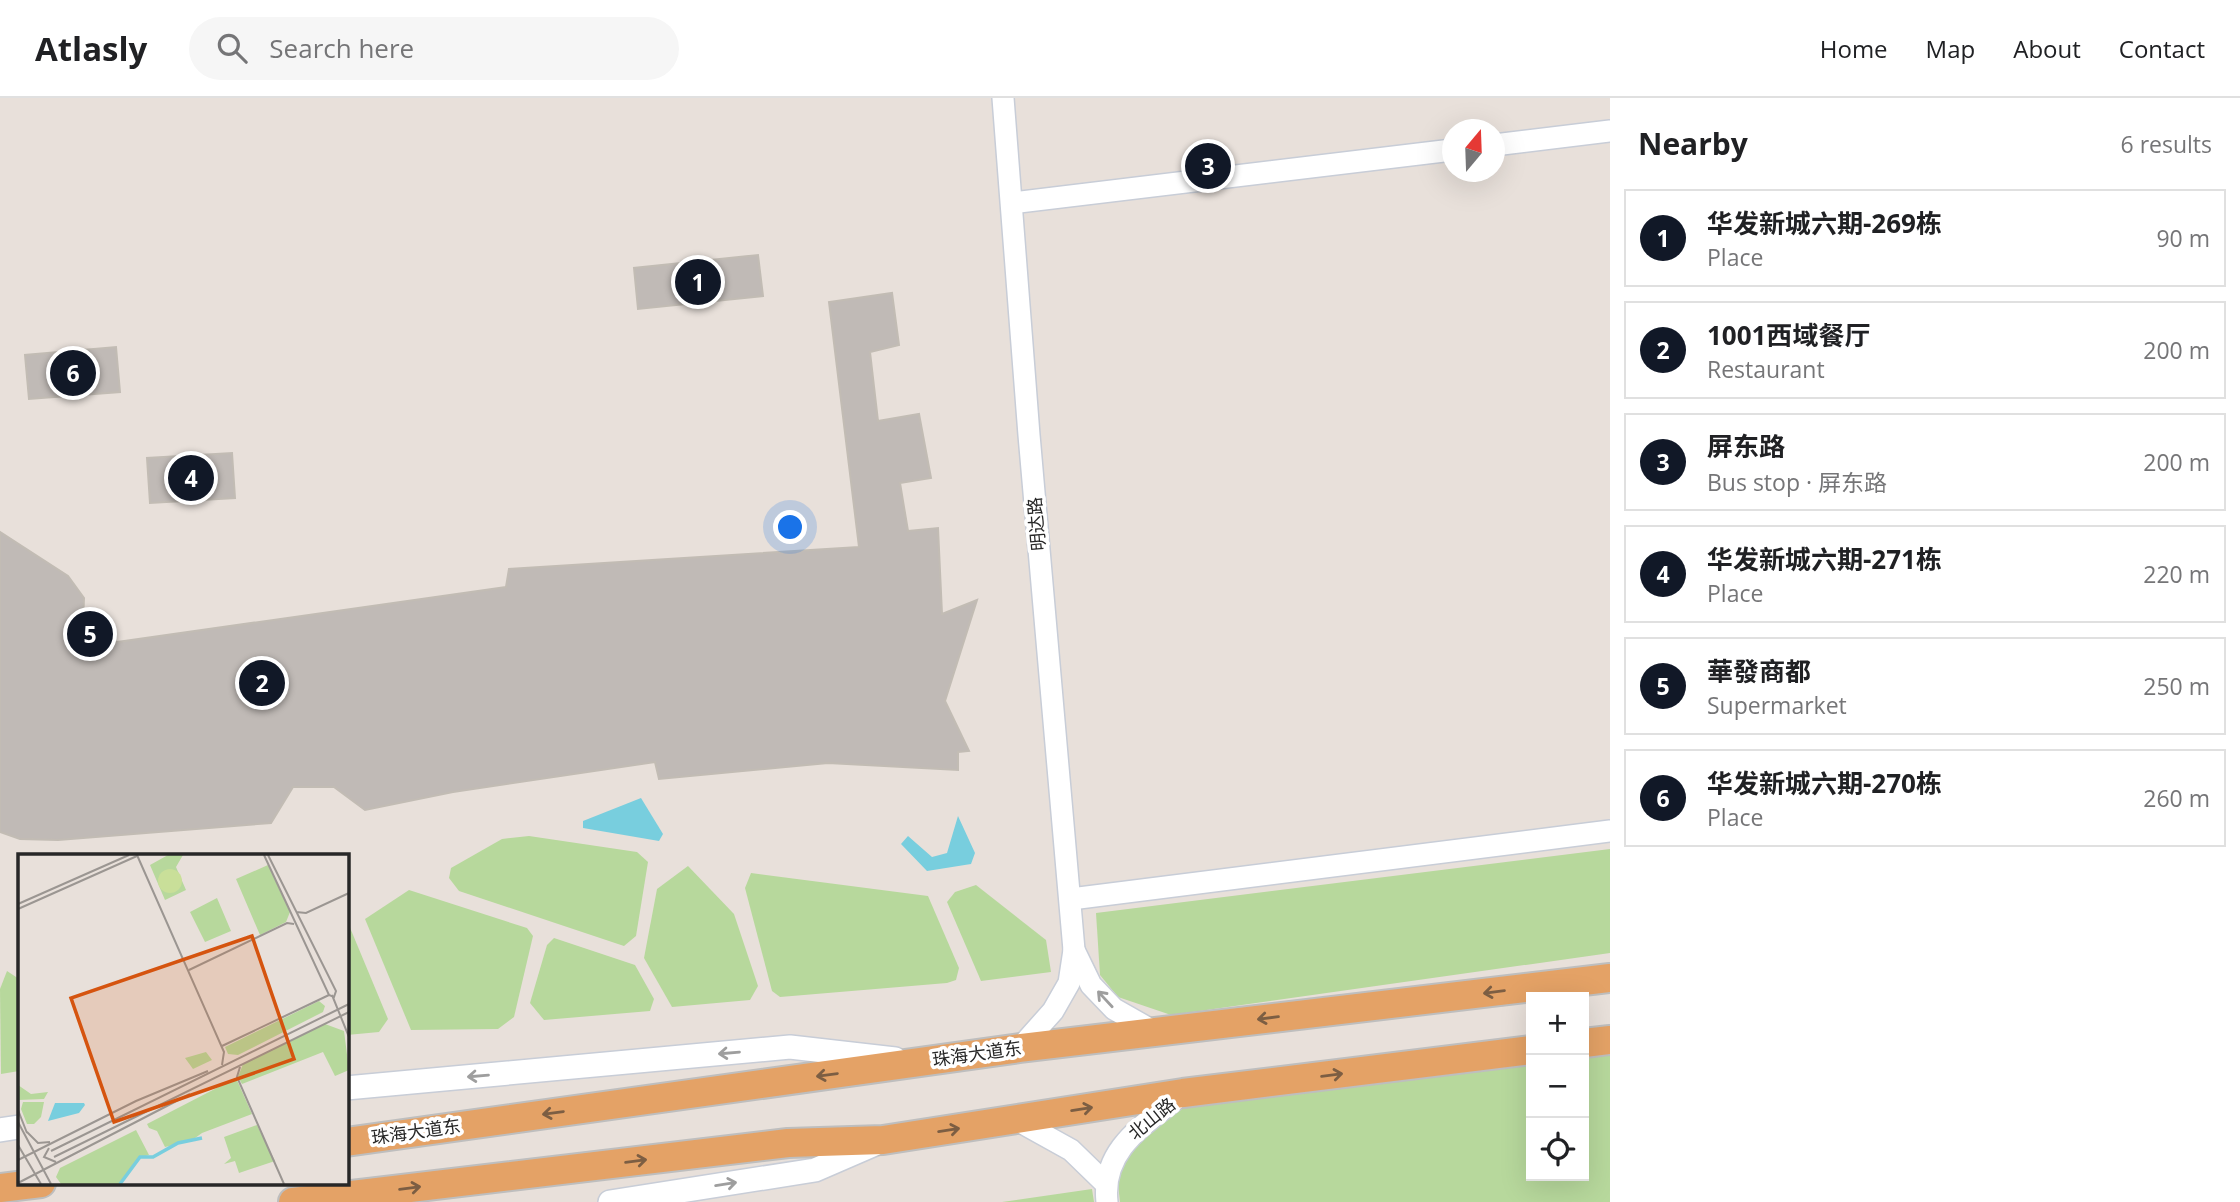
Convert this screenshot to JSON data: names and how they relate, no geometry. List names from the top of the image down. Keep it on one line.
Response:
{"streets":{"highway":["珠海大道东"],"street":["明达路","北山路"]},"crossings":[["明达路","珠海大道东"]],"north":"top","page":{"header":"Atlasly","search":"Search here","nav":["Home","Map","About","Contact"],"heading":["Nearby","6 results"],"pins":["3","1","6","4","5","2"],"list":[{"mark":"1","name":"华发新城六期-269栋","note":"Place","value":"90 m"},{"mark":"2","name":"1001西域餐厅","note":"Restaurant","value":"200 m"},{"mark":"3","name":"屏东路","note":"Bus stop · 屏东路","value":"200 m"},{"mark":"4","name":"华发新城六期-271栋","note":"Place","value":"220 m"},{"mark":"5","name":"華發商都","note":"Supermarket","value":"250 m"},{"mark":"6","name":"华发新城六期-270栋","note":"Place","value":"260 m"}],"map_buttons":["+","−"]}}
